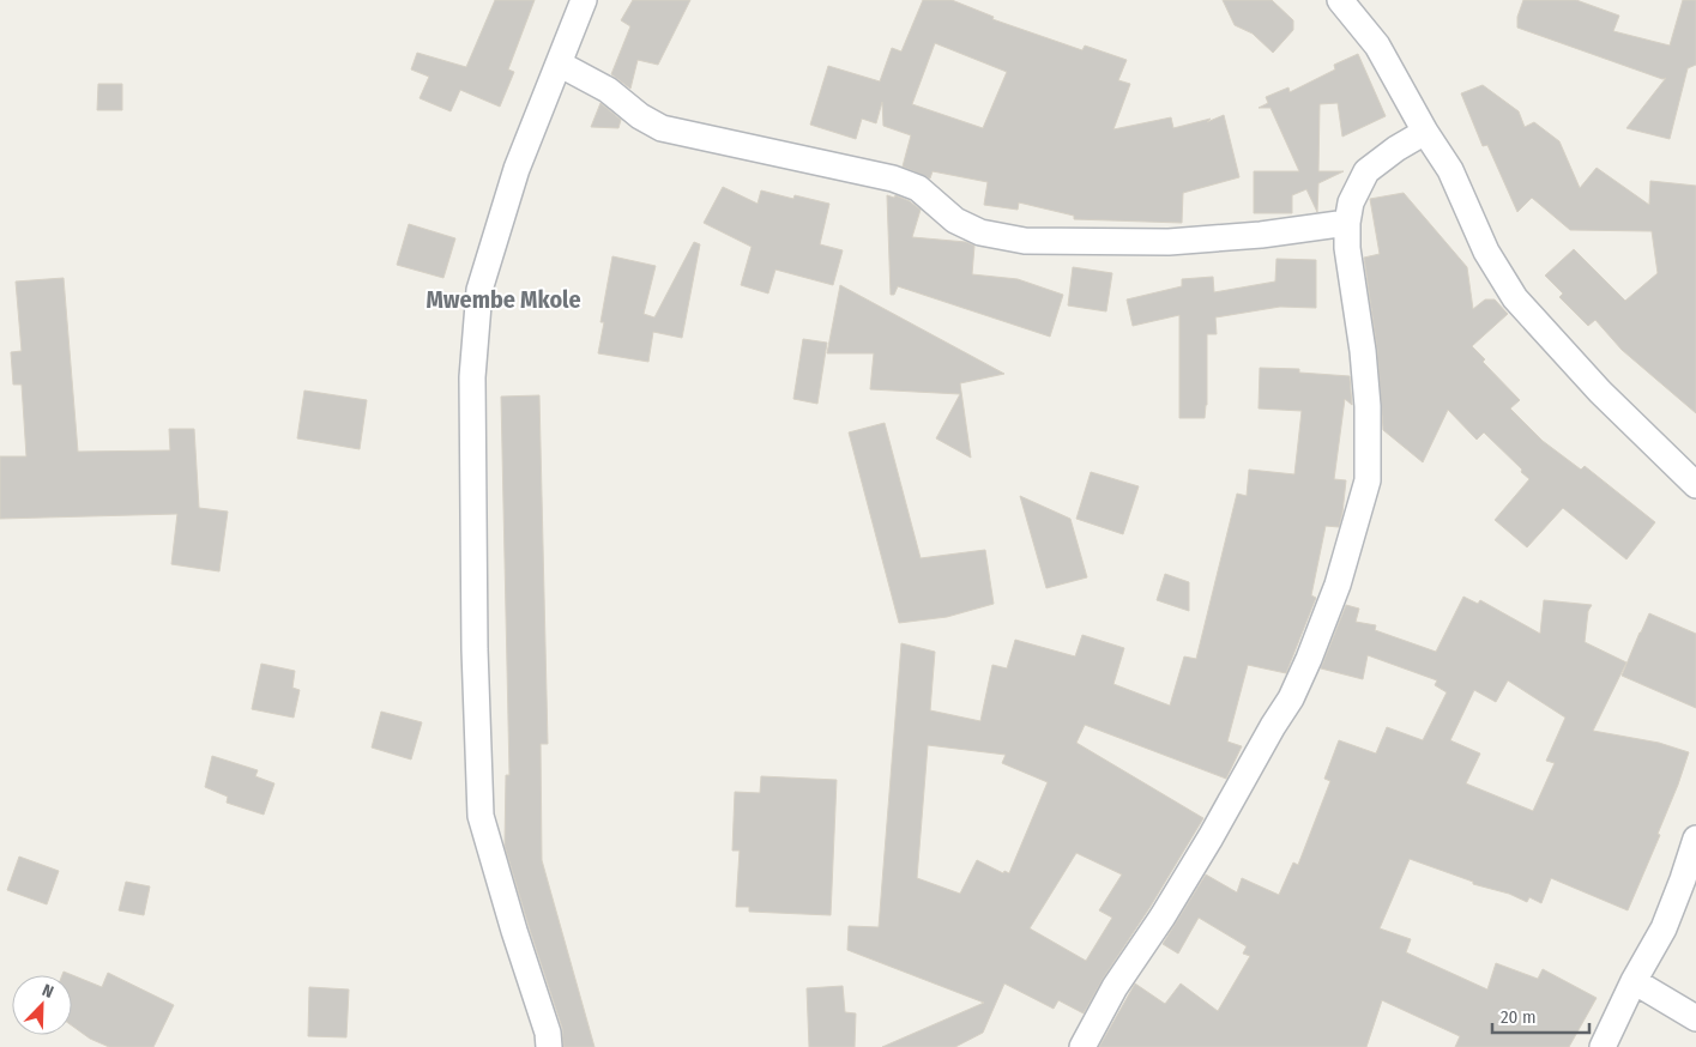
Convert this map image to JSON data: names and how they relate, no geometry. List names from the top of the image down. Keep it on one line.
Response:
{"districts":["Mwembe Mkole"],"scale_bar":"20 m","north":"top right"}
